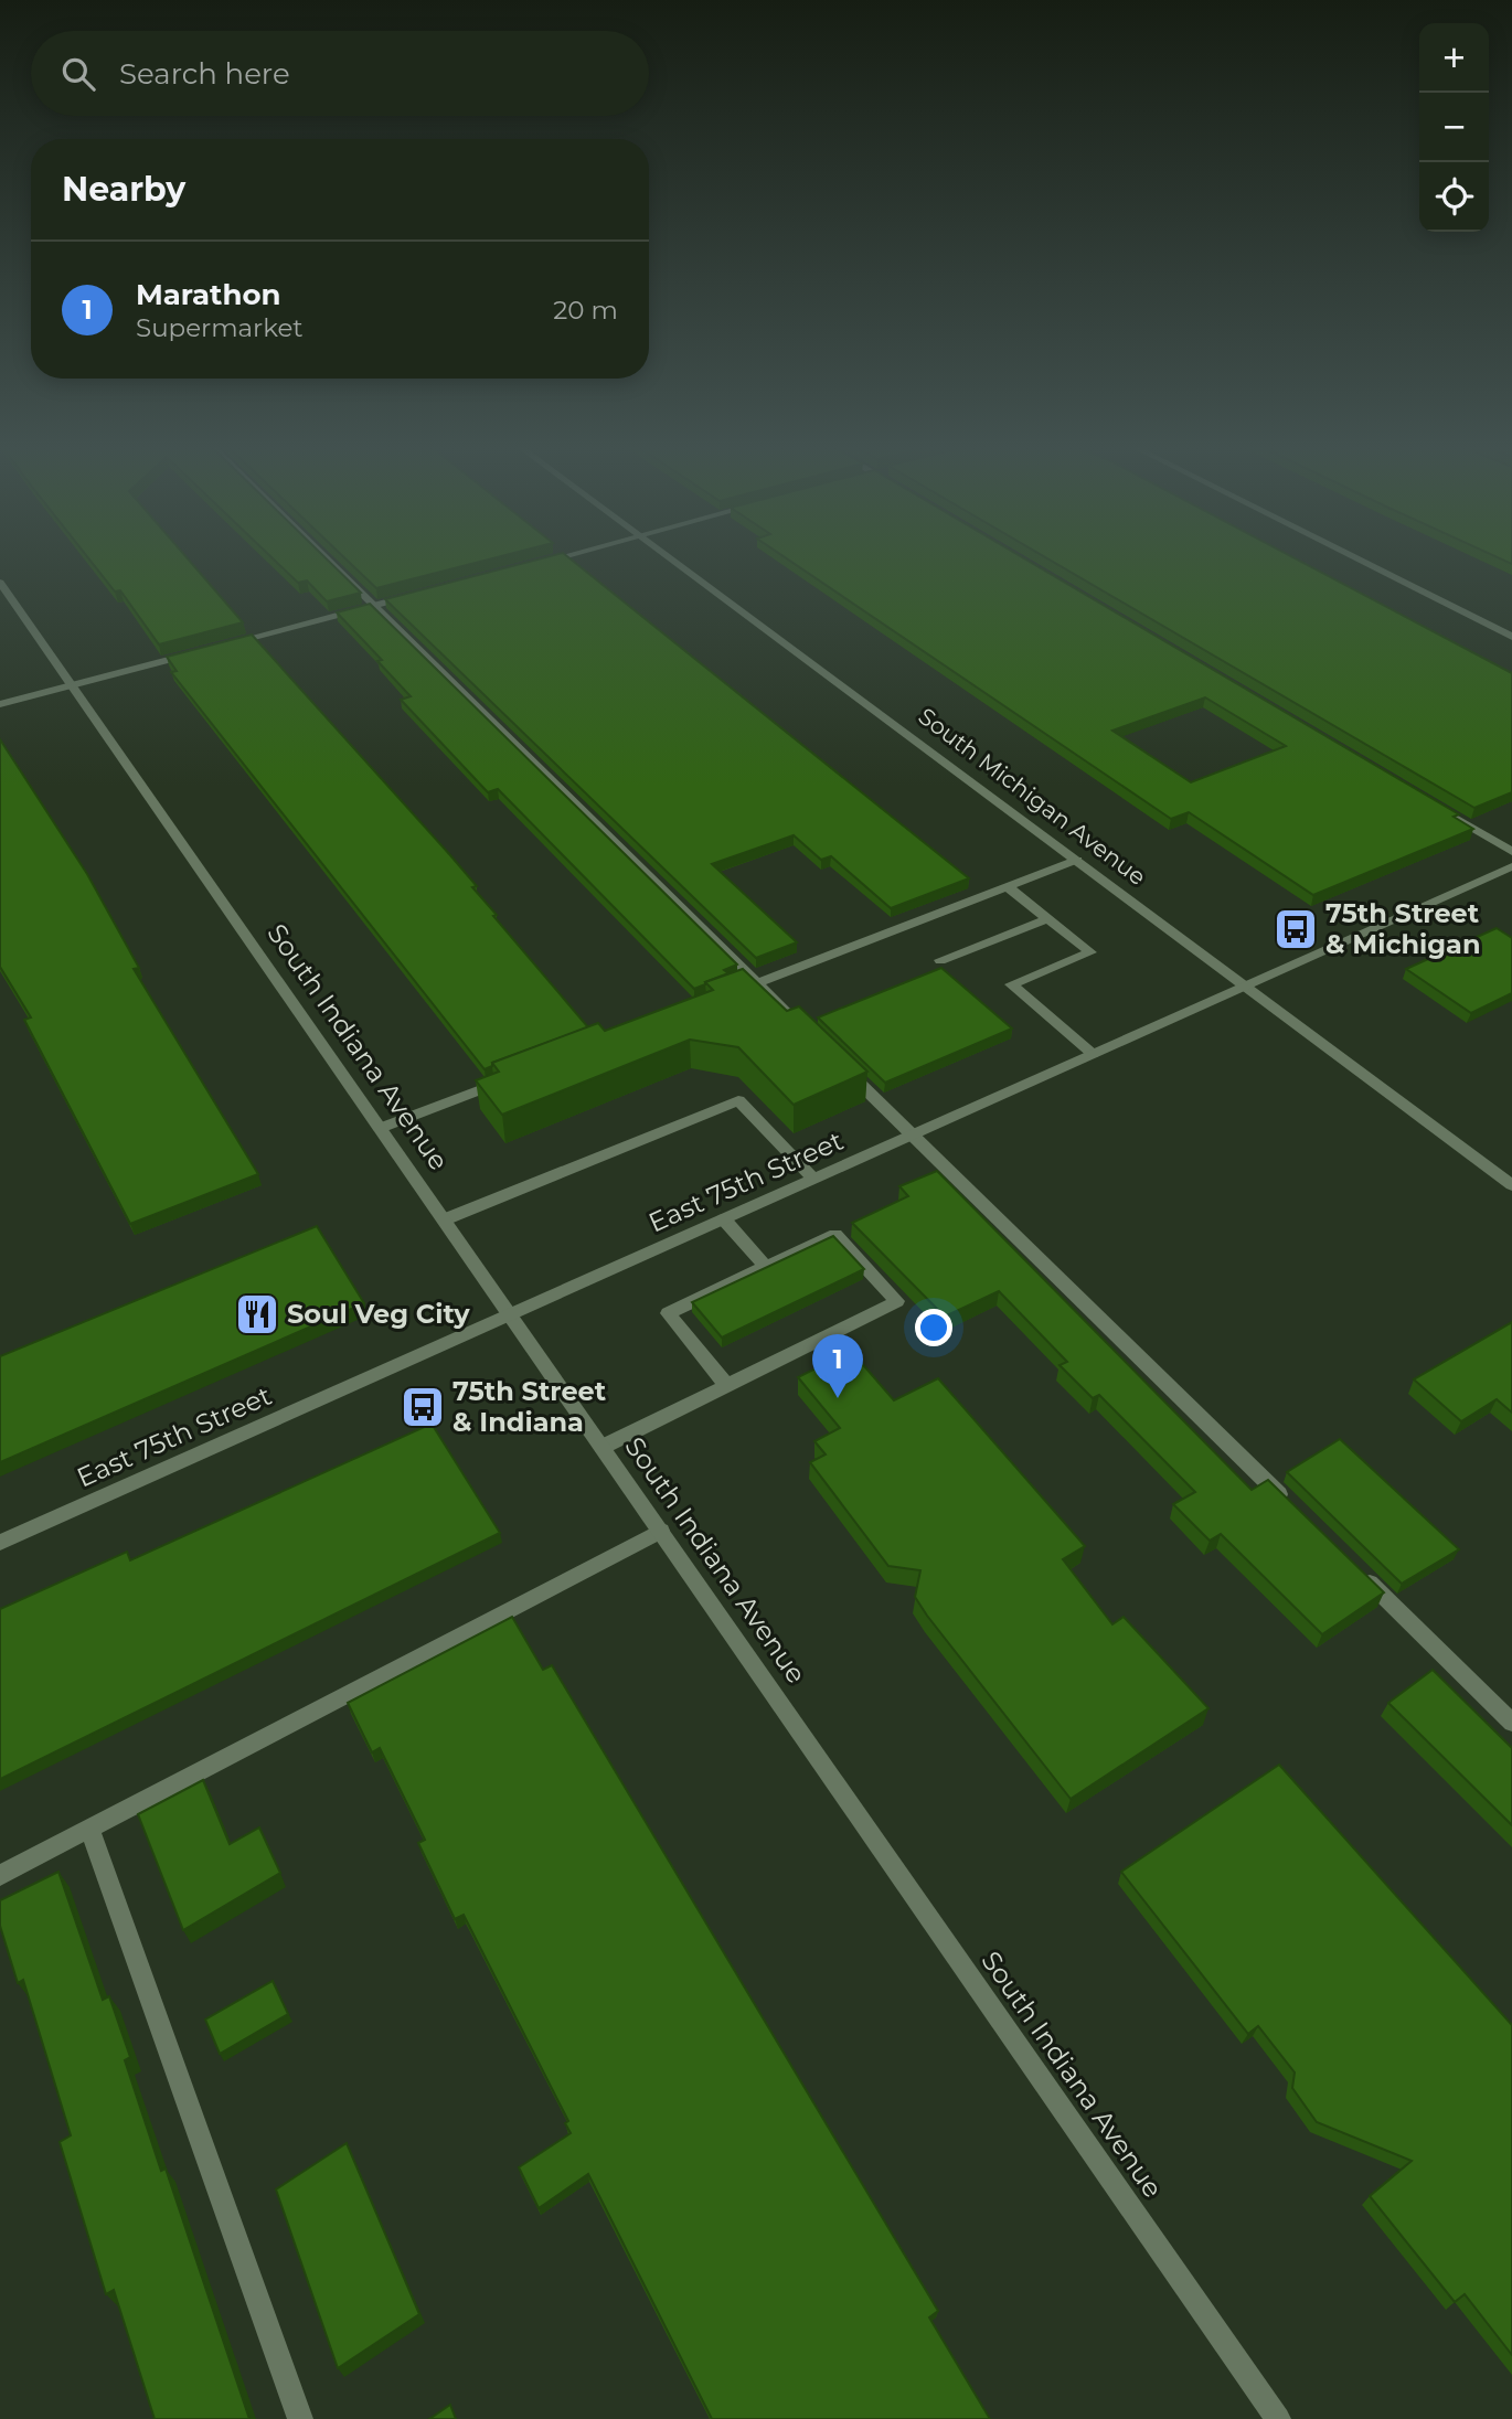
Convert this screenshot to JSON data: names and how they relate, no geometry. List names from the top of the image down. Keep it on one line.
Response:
{"streets":{"street":["South Michigan Avenue","South Indiana Avenue","East 75th Street"]},"crossings":[["South Michigan Avenue","East 75th Street"],["South Indiana Avenue","East 75th Street"]],"places":{"bus stop":["75th Street & Michigan","75th Street & Indiana"],"restaurant":["Soul Veg City"]},"page":{"map_buttons":["+","−"],"search":"Search here","heading":"Nearby","list":[{"mark":"1","name":"Marathon","note":"Supermarket","value":"20 m"}],"pins":"1"}}
